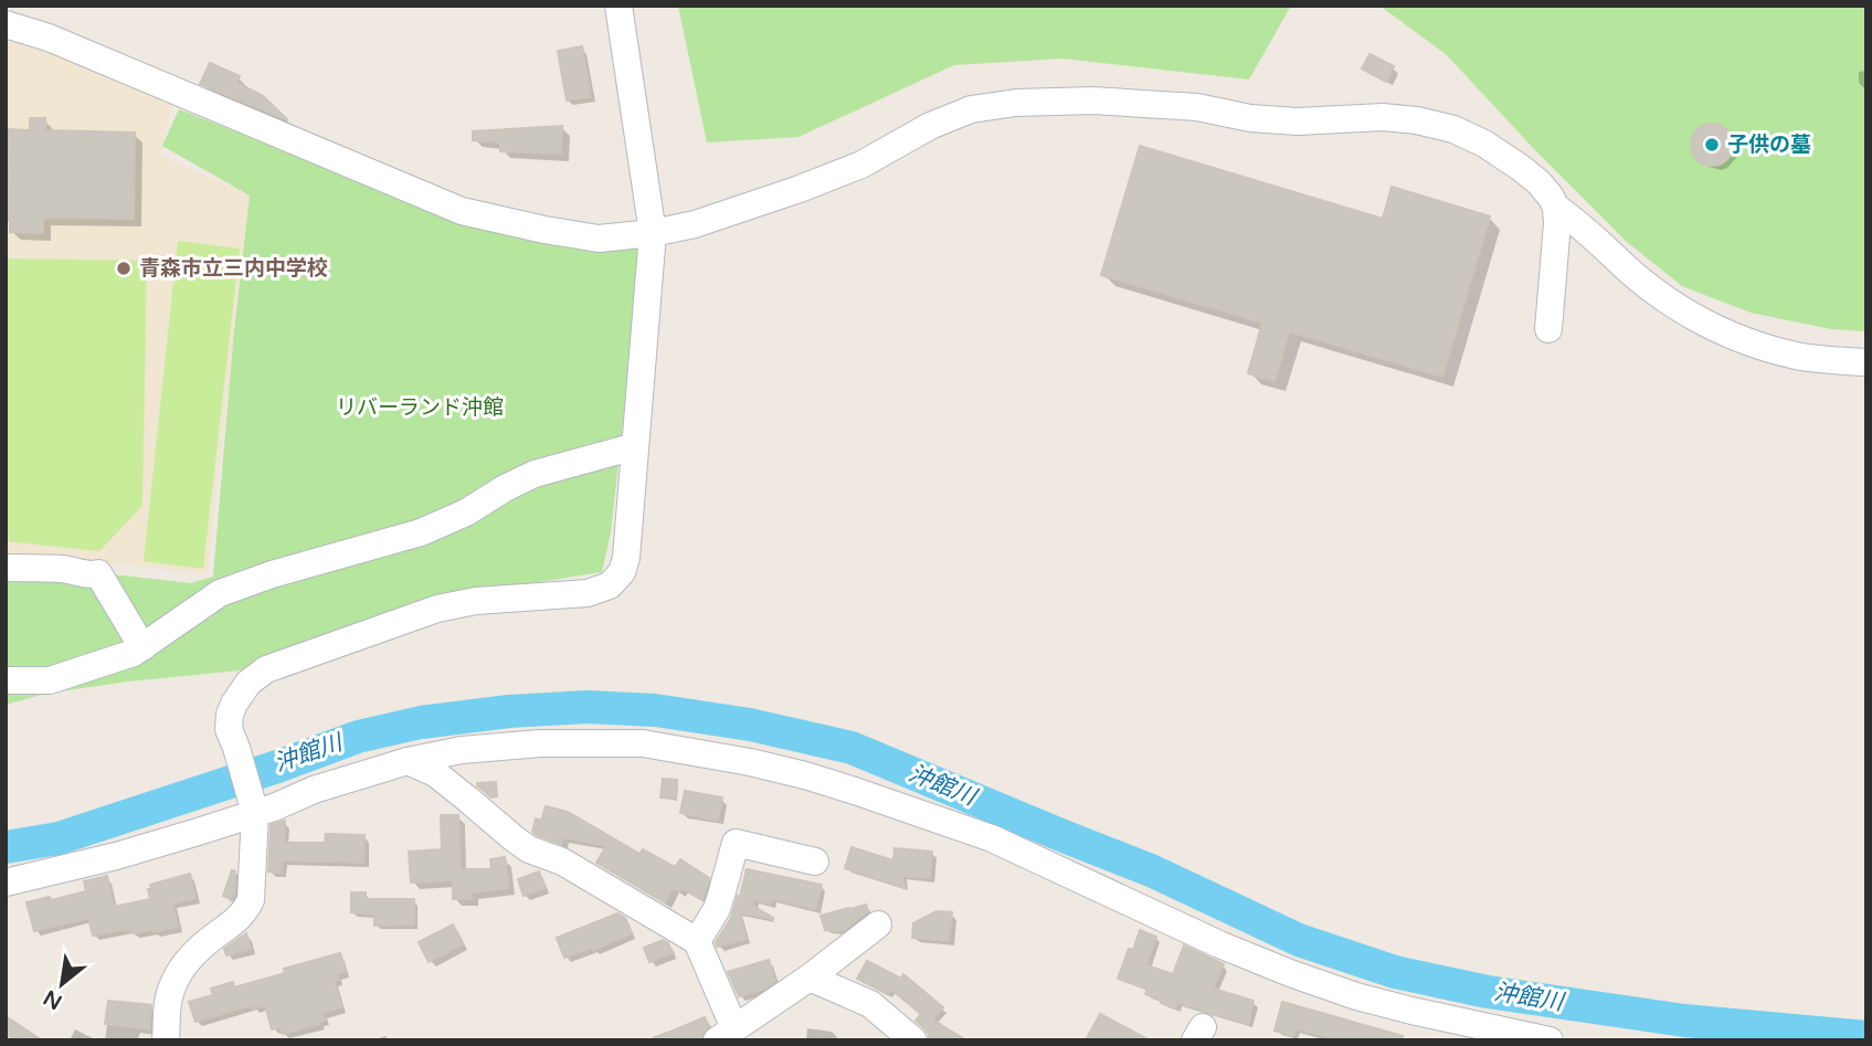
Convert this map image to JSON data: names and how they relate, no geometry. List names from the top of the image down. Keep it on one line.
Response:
{"water":["沖館川"],"parks":["リバーランド沖館"],"places":["子供の墓","青森市立三内中学校"],"north":"bottom left"}
